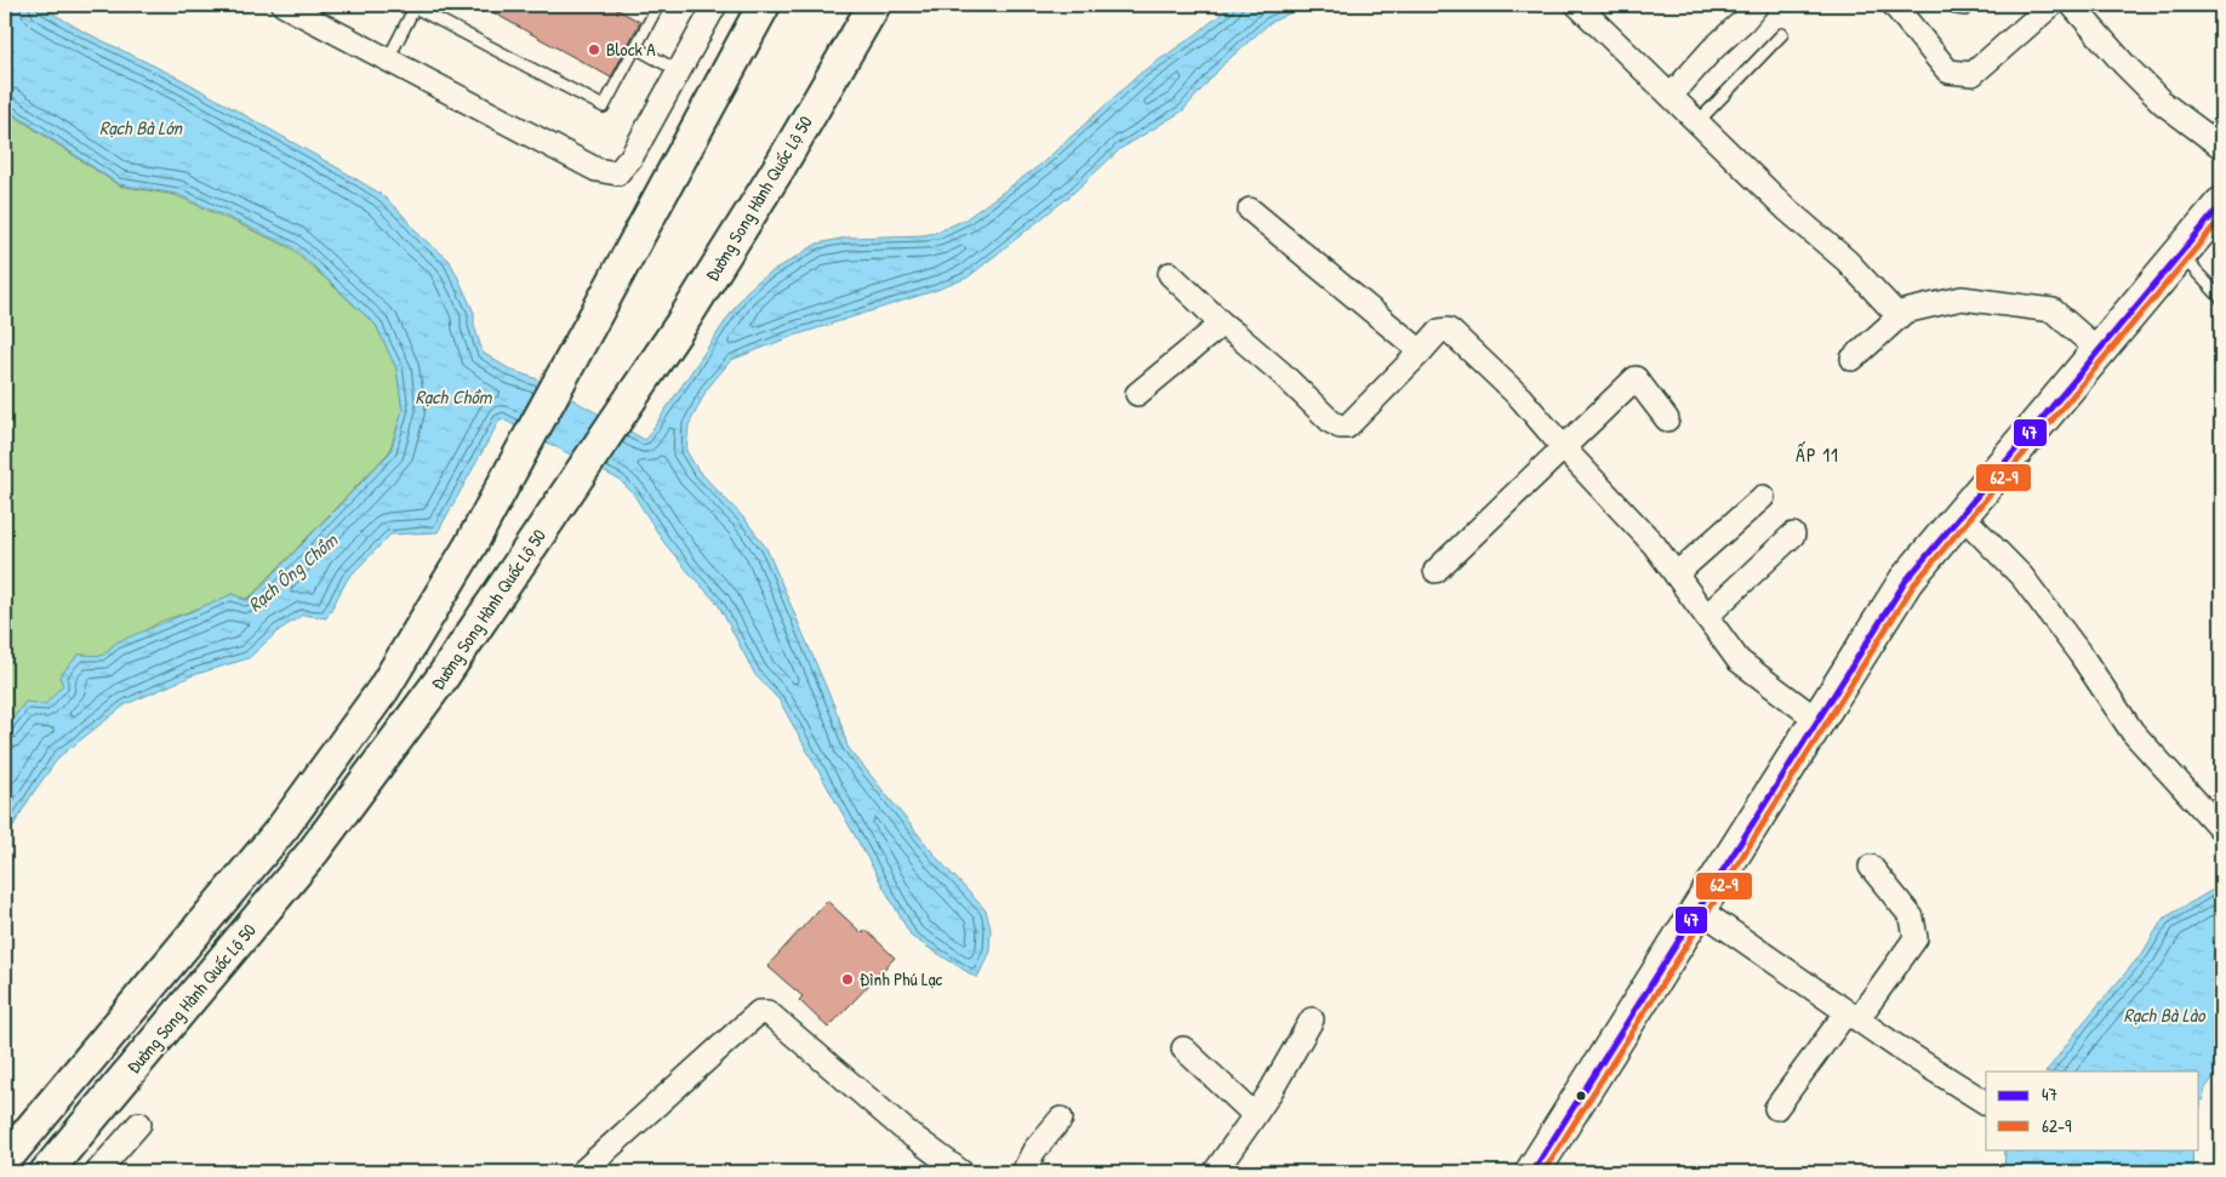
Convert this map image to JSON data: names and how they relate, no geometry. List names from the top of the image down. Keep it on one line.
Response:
{"streets":{"main road":["Đường Song Hành Quốc Lộ 50"]},"districts":["ẤP 11"],"water":["Rạch Bà Lớn","Rạch Chồm","Rạch Ông Chồm","Rạch Bà Lào"],"places":["Block A","Đình Phú Lạc"],"lines":["transit line 47","transit line 62-9"],"legend":["47","62-9"]}
